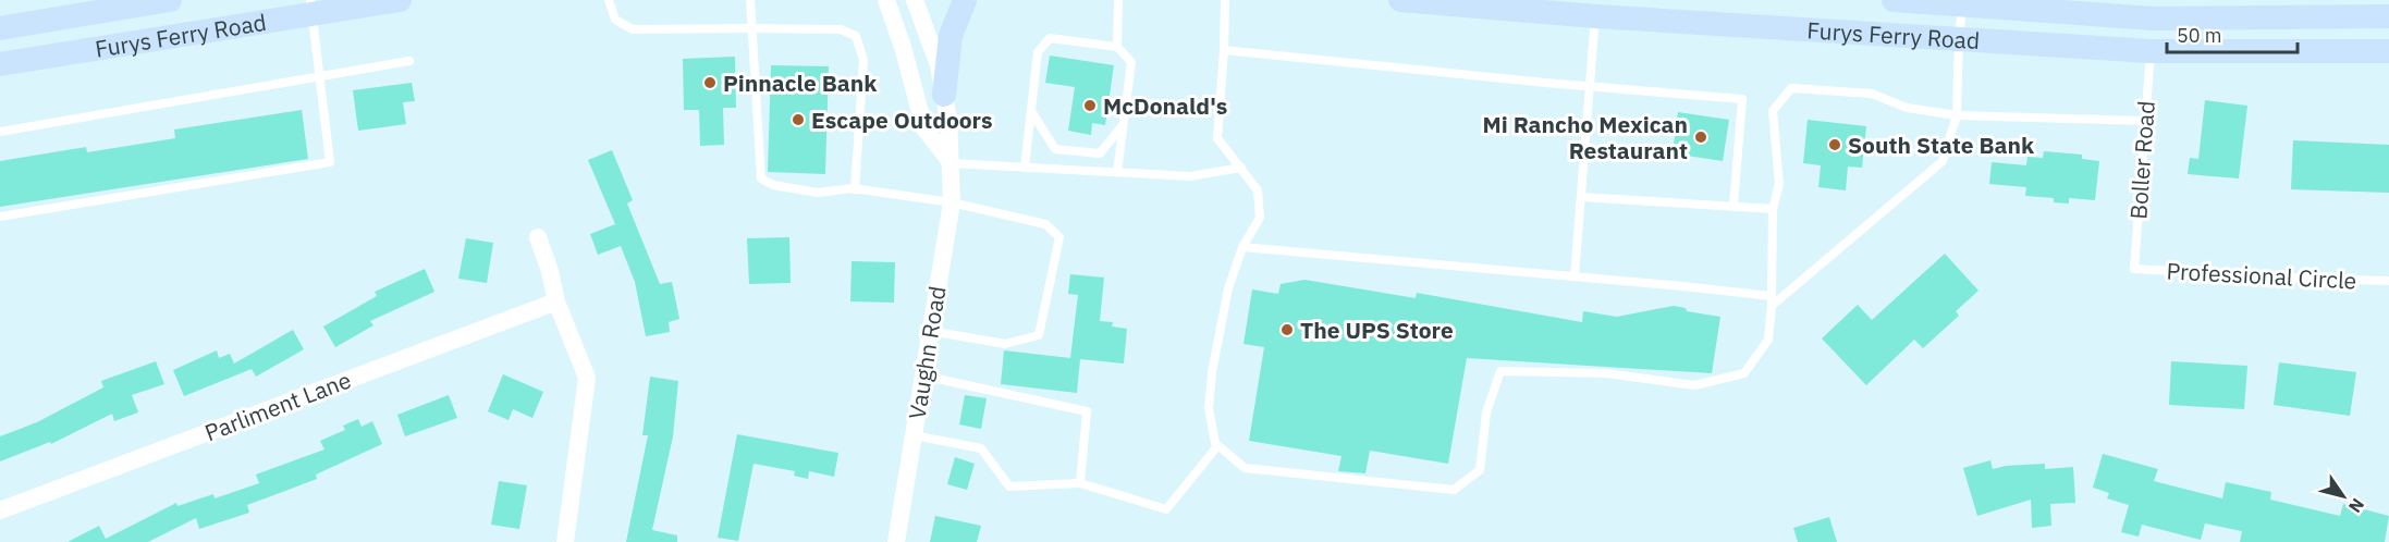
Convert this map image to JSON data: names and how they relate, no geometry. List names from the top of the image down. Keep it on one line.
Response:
{"streets":{"main road":["Furys Ferry Road"],"street":["Vaughn Road","Parliment Lane"],"lane":["Boller Road","Professional Circle"]},"crossings":[["Furys Ferry Road","Boller Road"],["Boller Road","Professional Circle"]],"places":["Pinnacle Bank","McDonald's","Escape Outdoors","Mi Rancho Mexican Restaurant","South State Bank","The UPS Store"],"scale_bar":"50 m","north":"bottom right"}
